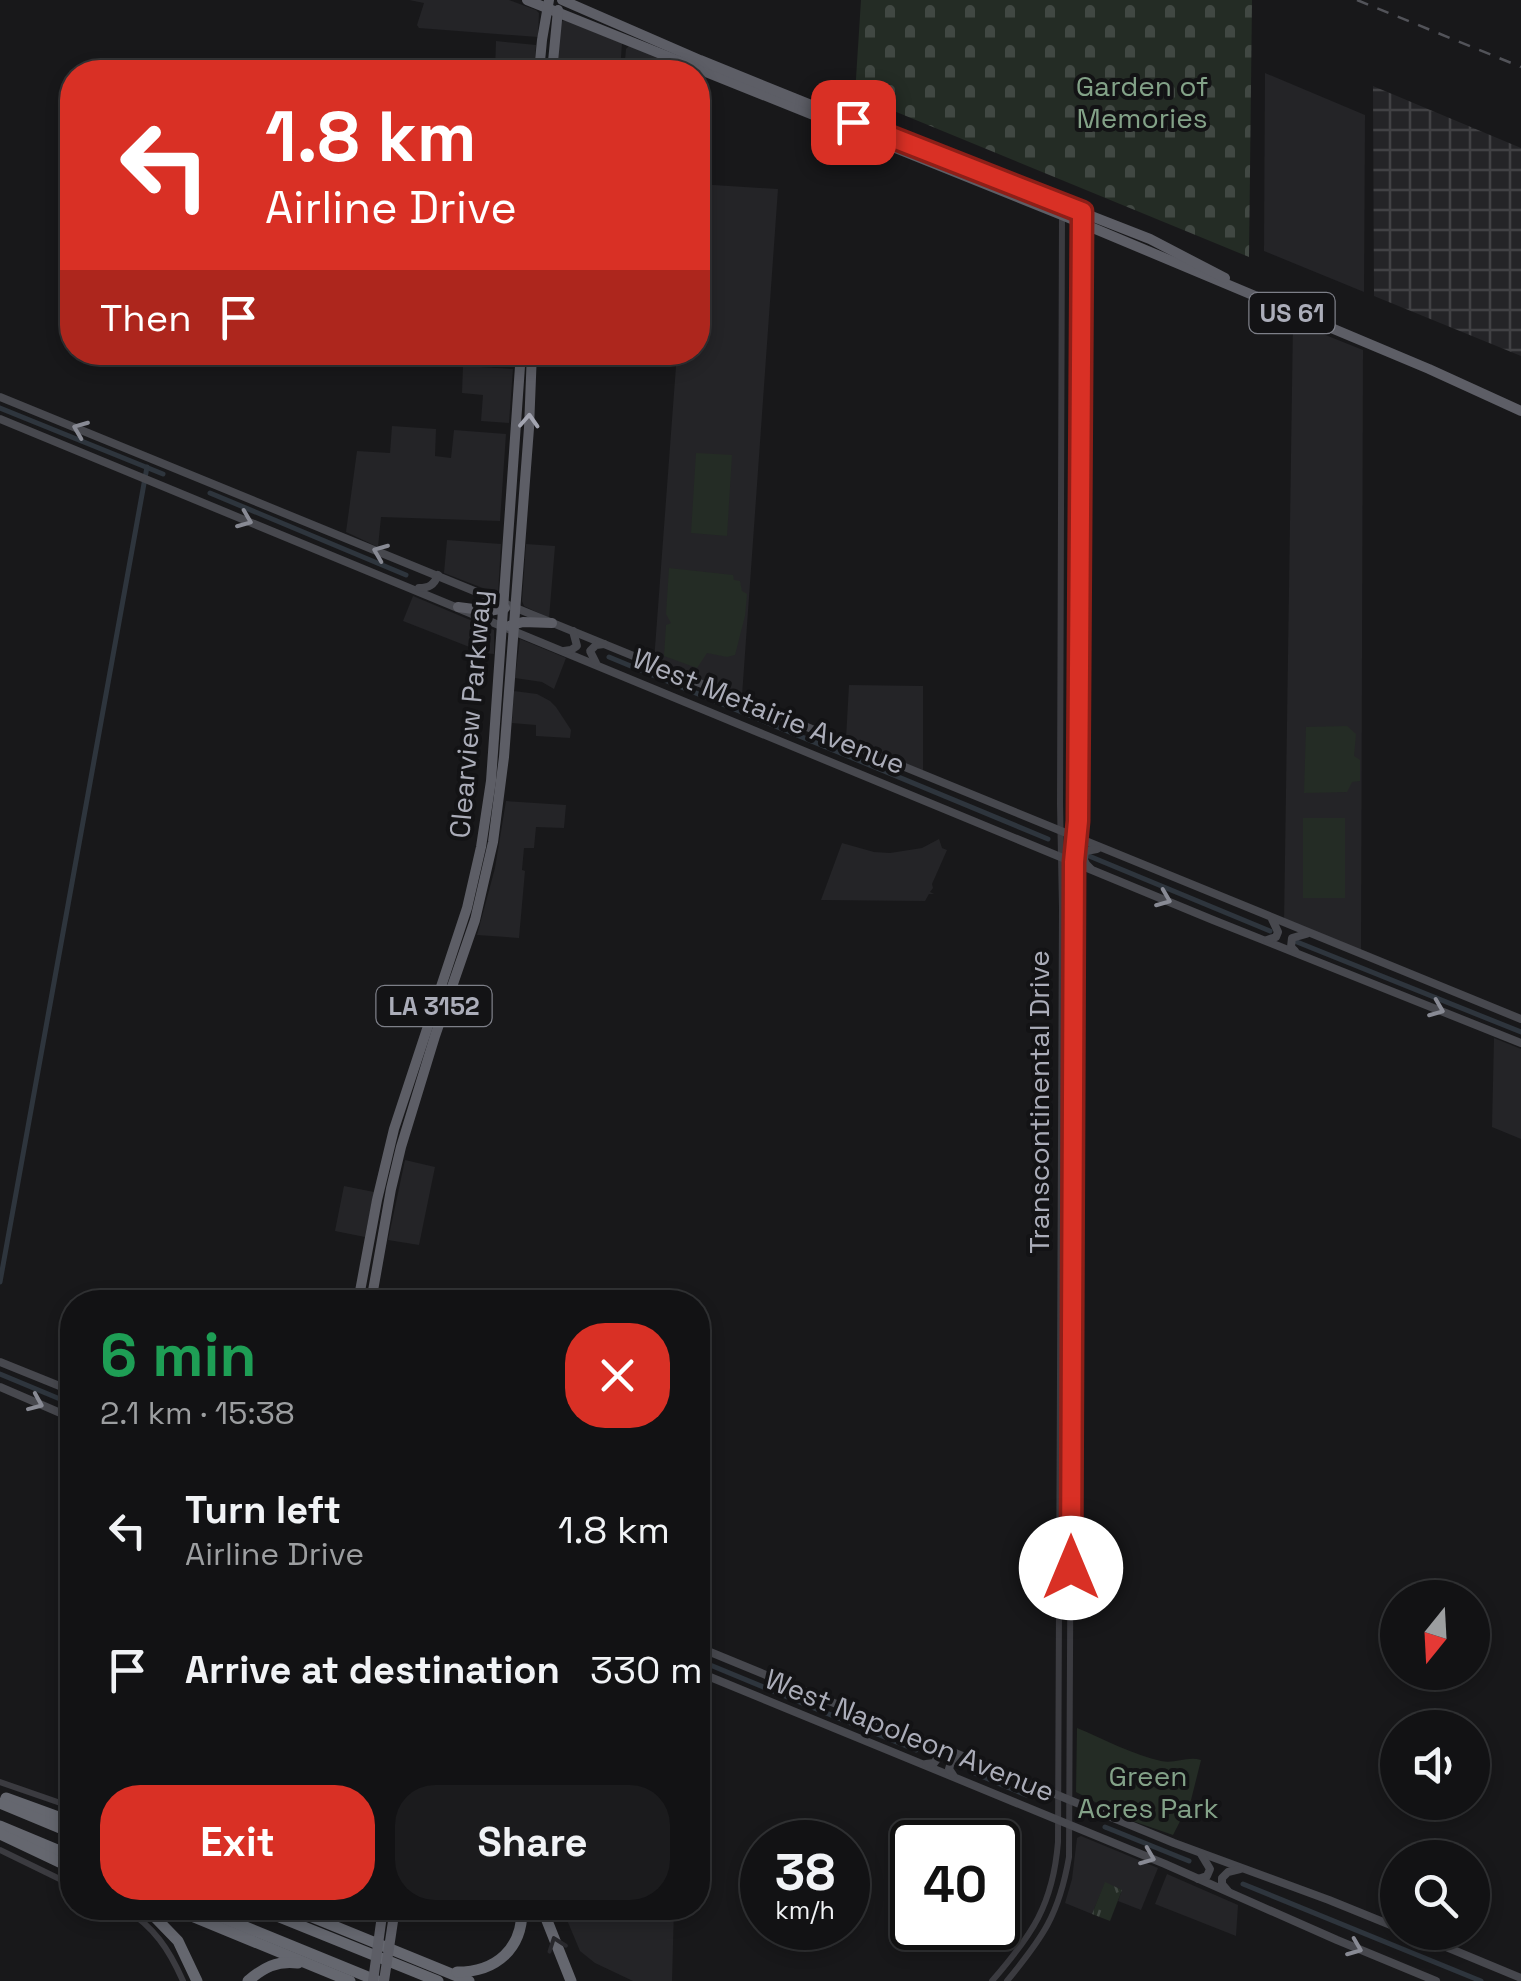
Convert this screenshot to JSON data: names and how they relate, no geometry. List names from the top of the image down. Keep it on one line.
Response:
{"streets":{"highway":["US 61","Clearview Parkway","LA 3152"],"main road":["West Metairie Avenue","West Napoleon Avenue"],"street":["Transcontinental Drive"]},"crossings":[["US 61","Transcontinental Drive"],["West Metairie Avenue","Clearview Parkway"],["West Metairie Avenue","Transcontinental Drive"],["Transcontinental Drive","West Napoleon Avenue"]],"parks":["Garden of Memories","Green Acres Park"],"north":"bottom","page":{"turn":["1.8 km","Airline Drive"],"then":"Then","heading":["6 min","2.1 km · 15:38"],"list":[{"name":"Turn left","note":"Airline Drive","value":"1.8 km"},{"name":"Arrive at destination","value":"330 m"}],"buttons":["Exit","Share"],"speed":"38 km/h","limit":"40"}}
